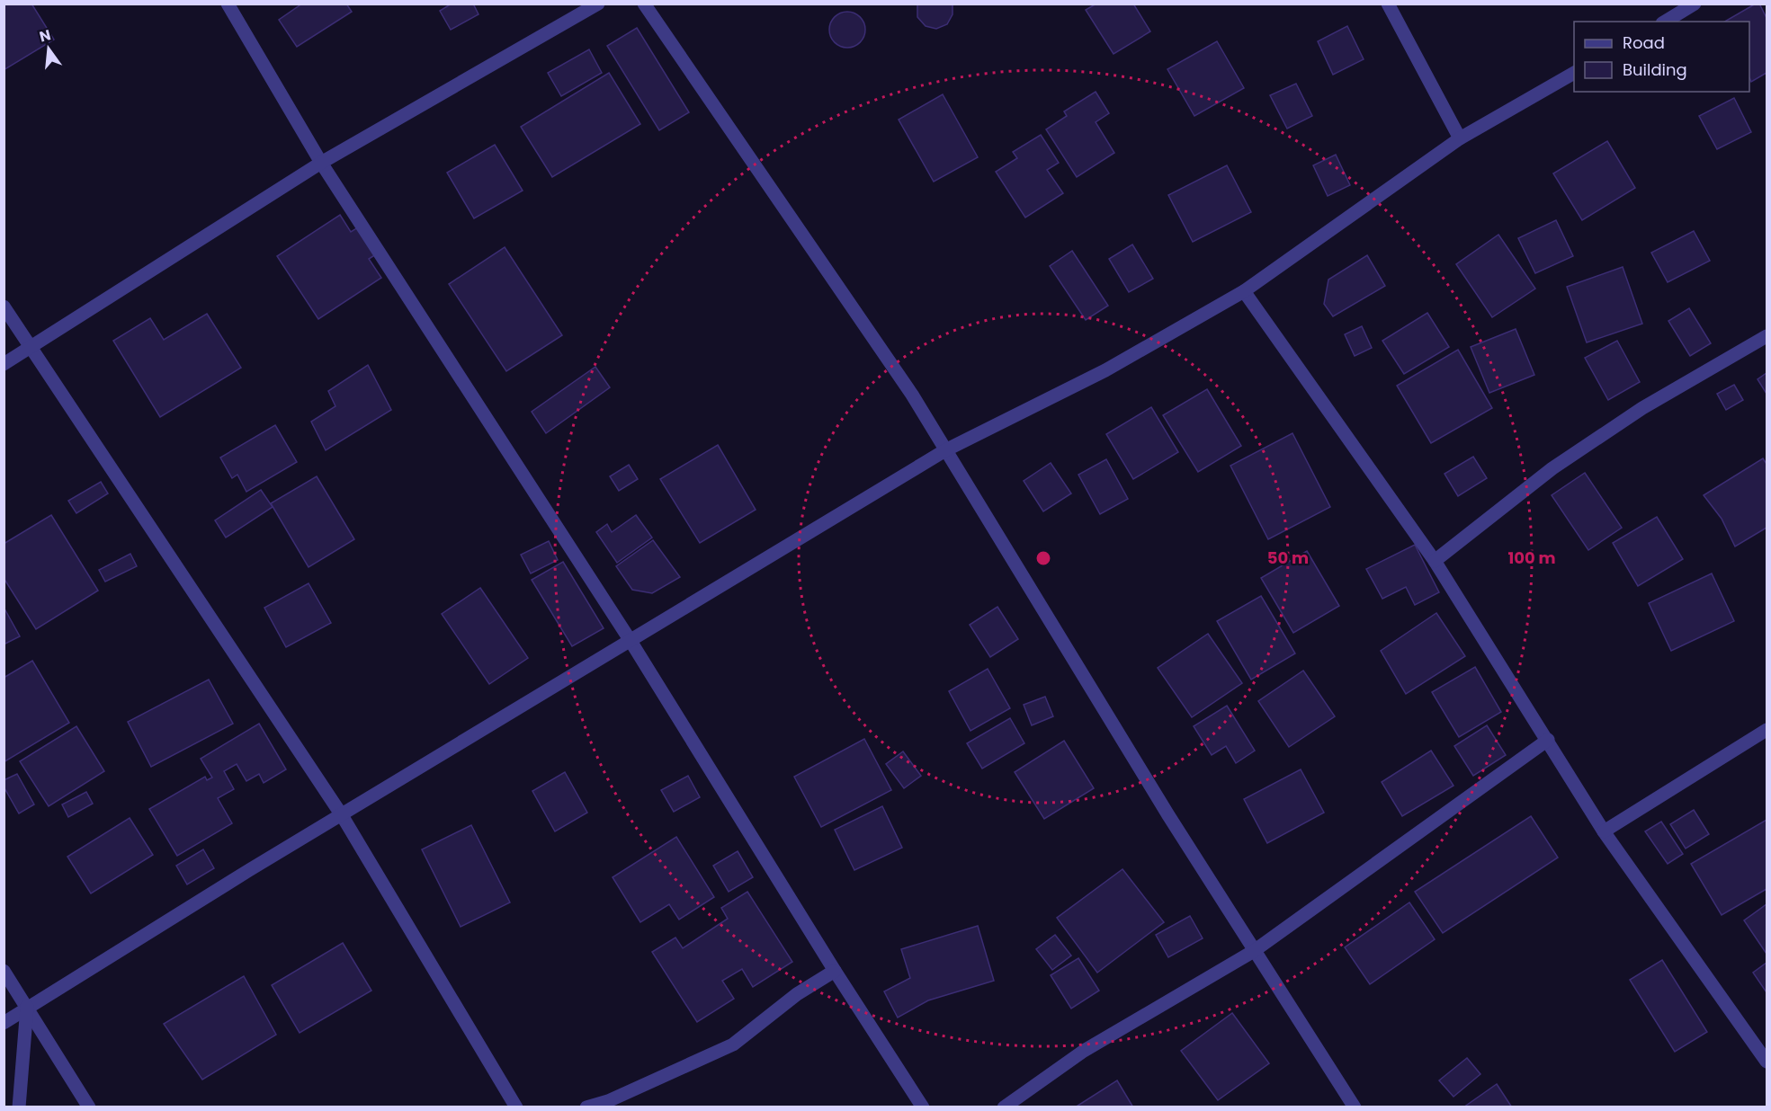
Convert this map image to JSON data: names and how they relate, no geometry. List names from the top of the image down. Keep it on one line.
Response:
{"legend":["Road","Building"],"north":"top","rings":["50 m","100 m"]}
